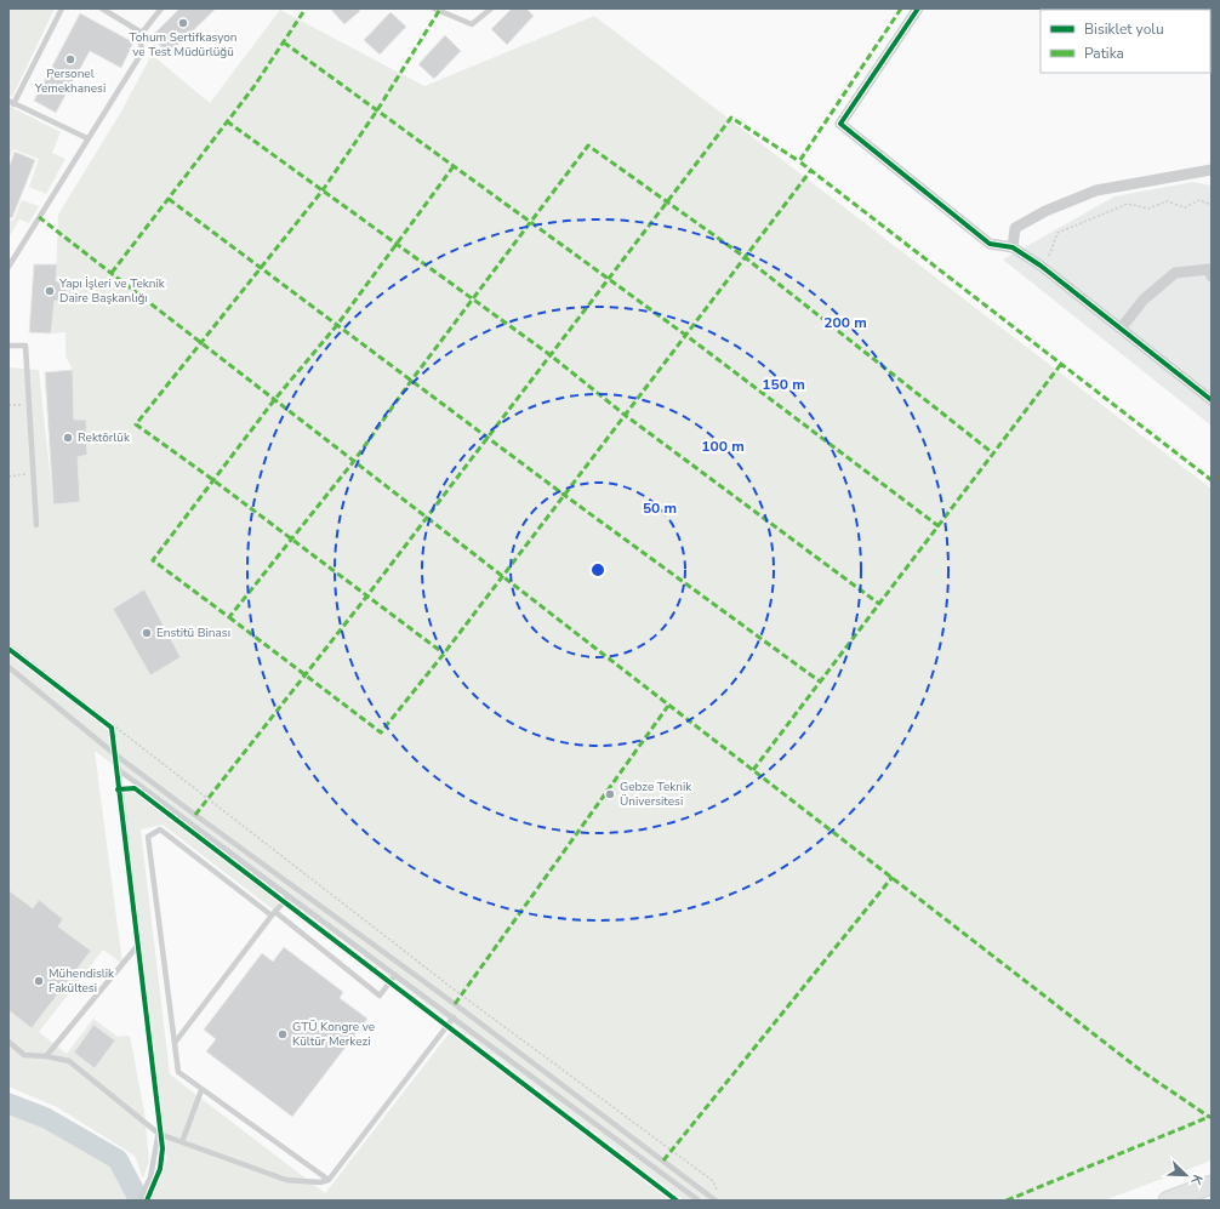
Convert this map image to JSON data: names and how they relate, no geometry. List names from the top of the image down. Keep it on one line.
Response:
{"places":["Tohum Sertifkasyon ve Test Müdürlüğü","Personel Yemekhanesi","Yapı İşleri ve Teknik Daire Başkanlığı","Rektörlük","Enstitü Binası","Gebze Teknik Üniversitesi","Mühendislik Fakültesi","GTÜ Kongre ve Kültür Merkezi"],"legend":["Bisiklet yolu","Patika"],"north":"bottom right","rings":["200 m","150 m","100 m","50 m"]}
